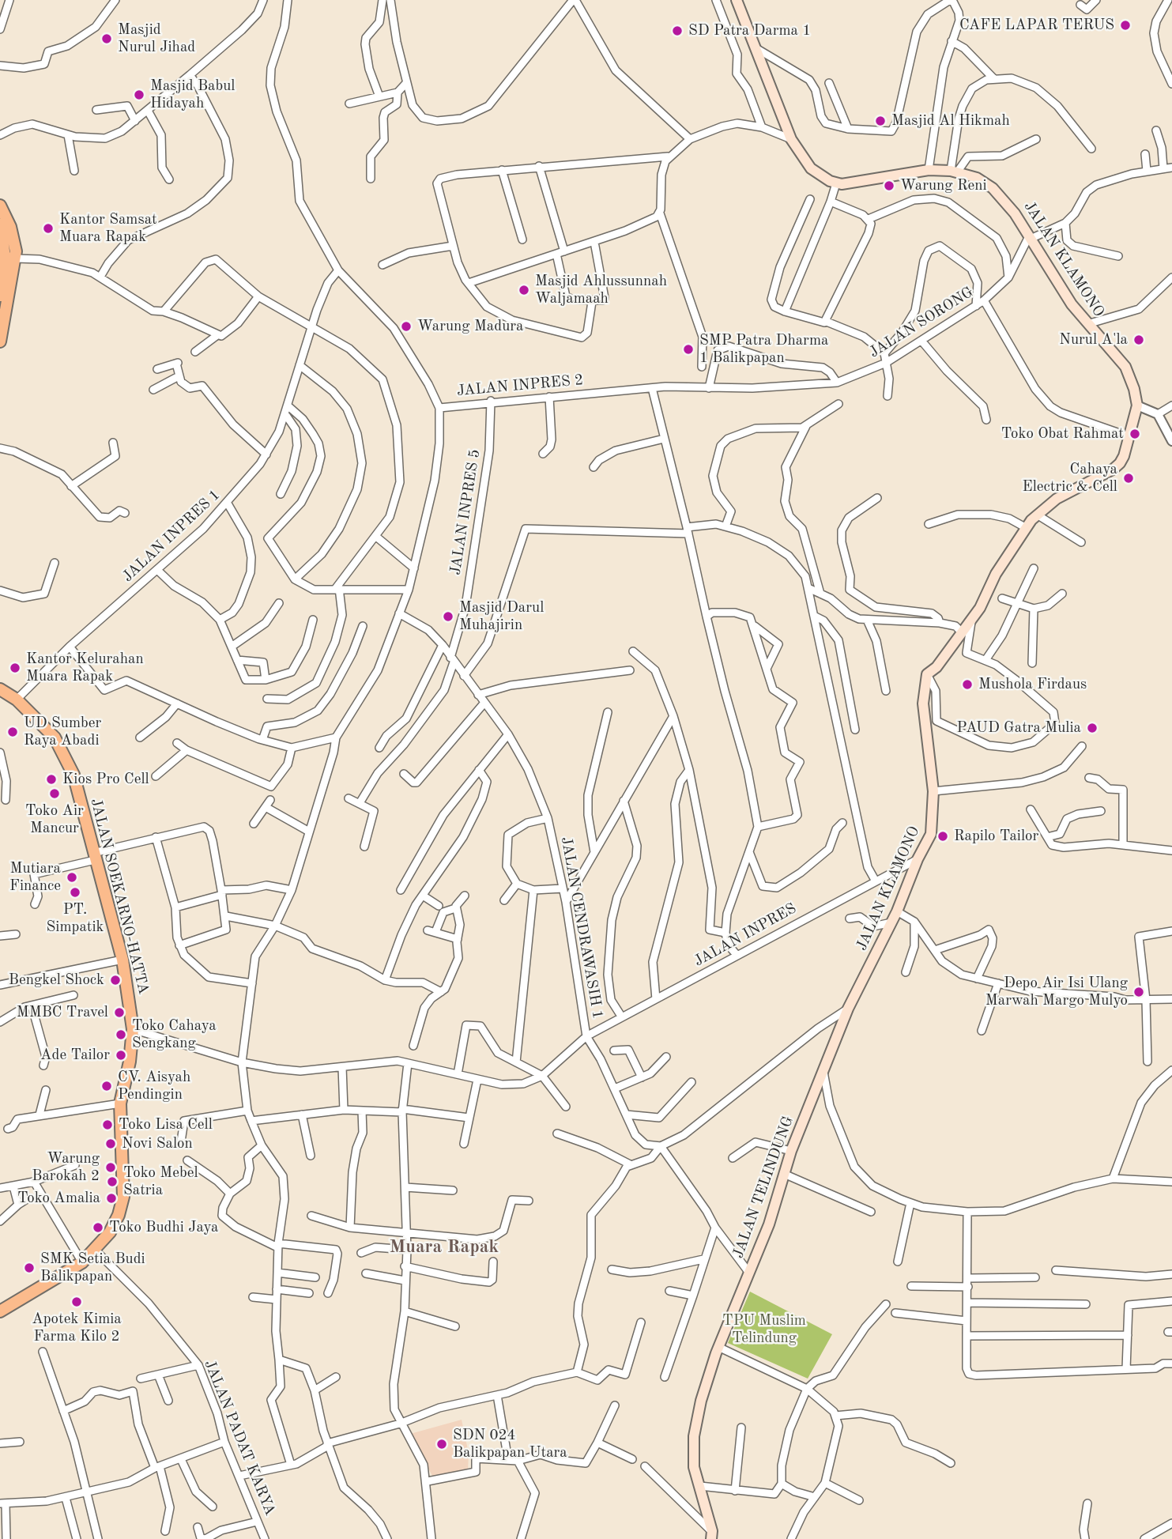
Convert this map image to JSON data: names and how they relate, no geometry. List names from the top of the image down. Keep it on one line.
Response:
{"streets":{"highway":["JALAN SOEKARNO-HATTA"],"main road":["JALAN KLAMONO","JALAN TELINDUNG"],"street":["JALAN SORONG","JALAN INPRES 2","JALAN INPRES 5","JALAN INPRES 1","JALAN CENDRAWASIH 1","JALAN INPRES","JALAN PADAT KARYA"]},"crossings":[["JALAN KLAMONO","JALAN SORONG"],["JALAN KLAMONO","JALAN INPRES"],["JALAN KLAMONO","JALAN TELINDUNG"],["JALAN SORONG","JALAN INPRES 2"],["JALAN INPRES 2","JALAN INPRES 5"],["JALAN INPRES 2","JALAN INPRES 1"],["JALAN INPRES 5","JALAN CENDRAWASIH 1"],["JALAN INPRES 1","JALAN SOEKARNO-HATTA"],["JALAN SOEKARNO-HATTA","JALAN PADAT KARYA"],["JALAN CENDRAWASIH 1","JALAN INPRES"]],"districts":["Muara Rapak"],"parks":["TPU Muslim Telindung"],"places":["CAFE LAPAR TERUS","SD Patra Darma 1","Masjid Nurul Jihad","Masjid Babul Hidayah","Masjid Al Hikmah","Warung Reni","Kantor Samsat Muara Rapak","Masjid Ahlussunnah Waljamaah","Warung Madura","Nurul A'la","SMP Patra Dharma 1 Balikpapan","Toko Obat Rahmat","Cahaya Electric & Cell","Masjid Darul Muhajirin","Kantor Kelurahan Muara Rapak","Mushola Firdaus","PAUD Gatra Mulia","UD Sumber Raya Abadi","Kios Pro Cell","Toko Air Mancur","Rapilo Tailor","Mutiara Finance","PT. Simpatik","Bengkel Shock","Depo Air Isi Ulang Marwah Margo Mulyo","MMBC Travel","Toko Cahaya Sengkang","Ade Tailor","CV. Aisyah Pendingin","Toko Lisa Cell","Novi Salon","Warung Barokah 2","Toko Mebel Satria","Toko Amalia","Toko Budhi Jaya","SMK Setia Budi Balikpapan","Apotek Kimia Farma Kilo 2","SDN 024 Balikpapan Utara"]}
